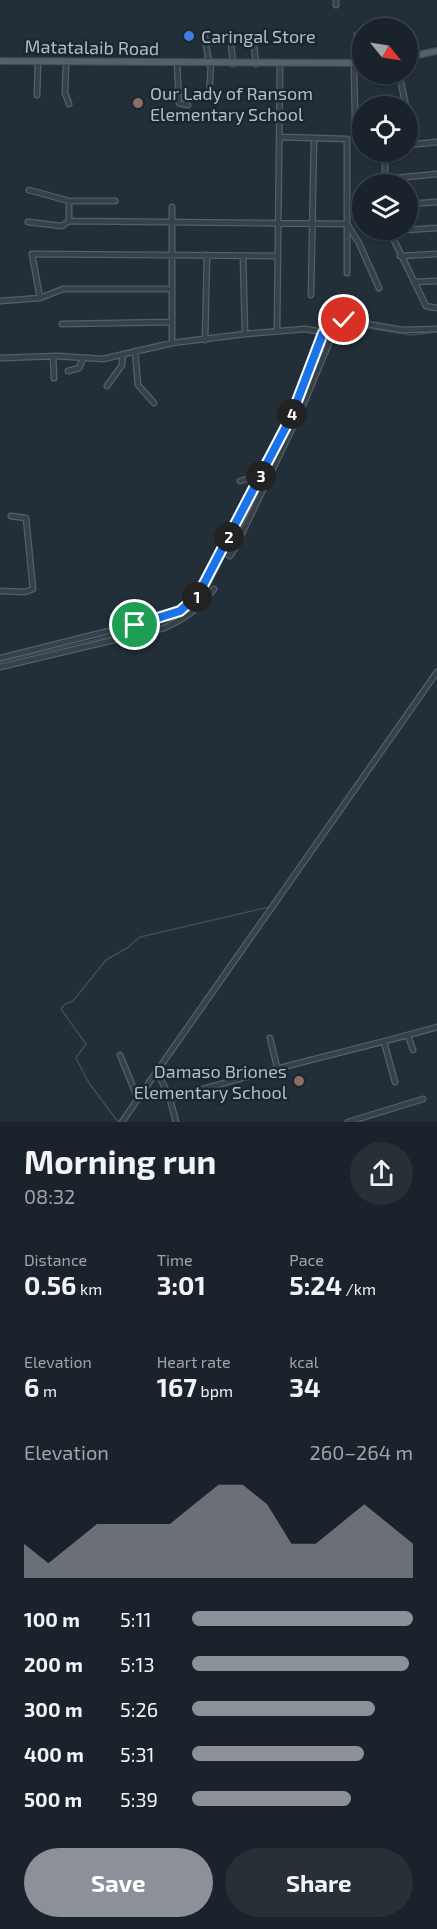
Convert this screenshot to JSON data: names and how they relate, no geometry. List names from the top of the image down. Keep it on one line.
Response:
{"streets":{"main road":["Matatalaib Road"]},"places":["Caringal Store","Our Lady of Ransom Elementary School","Damaso Briones Elementary School"],"north":"bottom right","page":{"pins":["4","3","2","1"],"heading":["Morning run","08:32"],"stats":[["Distance","0.56 km"],["Time","3:01"],["Pace","5:24 /km"],["Elevation","6 m"],["Heart rate","167 bpm"],["kcal","34"]],"chart":["Elevation","260–264 m"],"list":[{"name":"100 m","note":"5:11"},{"name":"200 m","note":"5:13"},{"name":"300 m","note":"5:26"},{"name":"400 m","note":"5:31"},{"name":"500 m","note":"5:39"}],"buttons":["Save","Share"]}}
